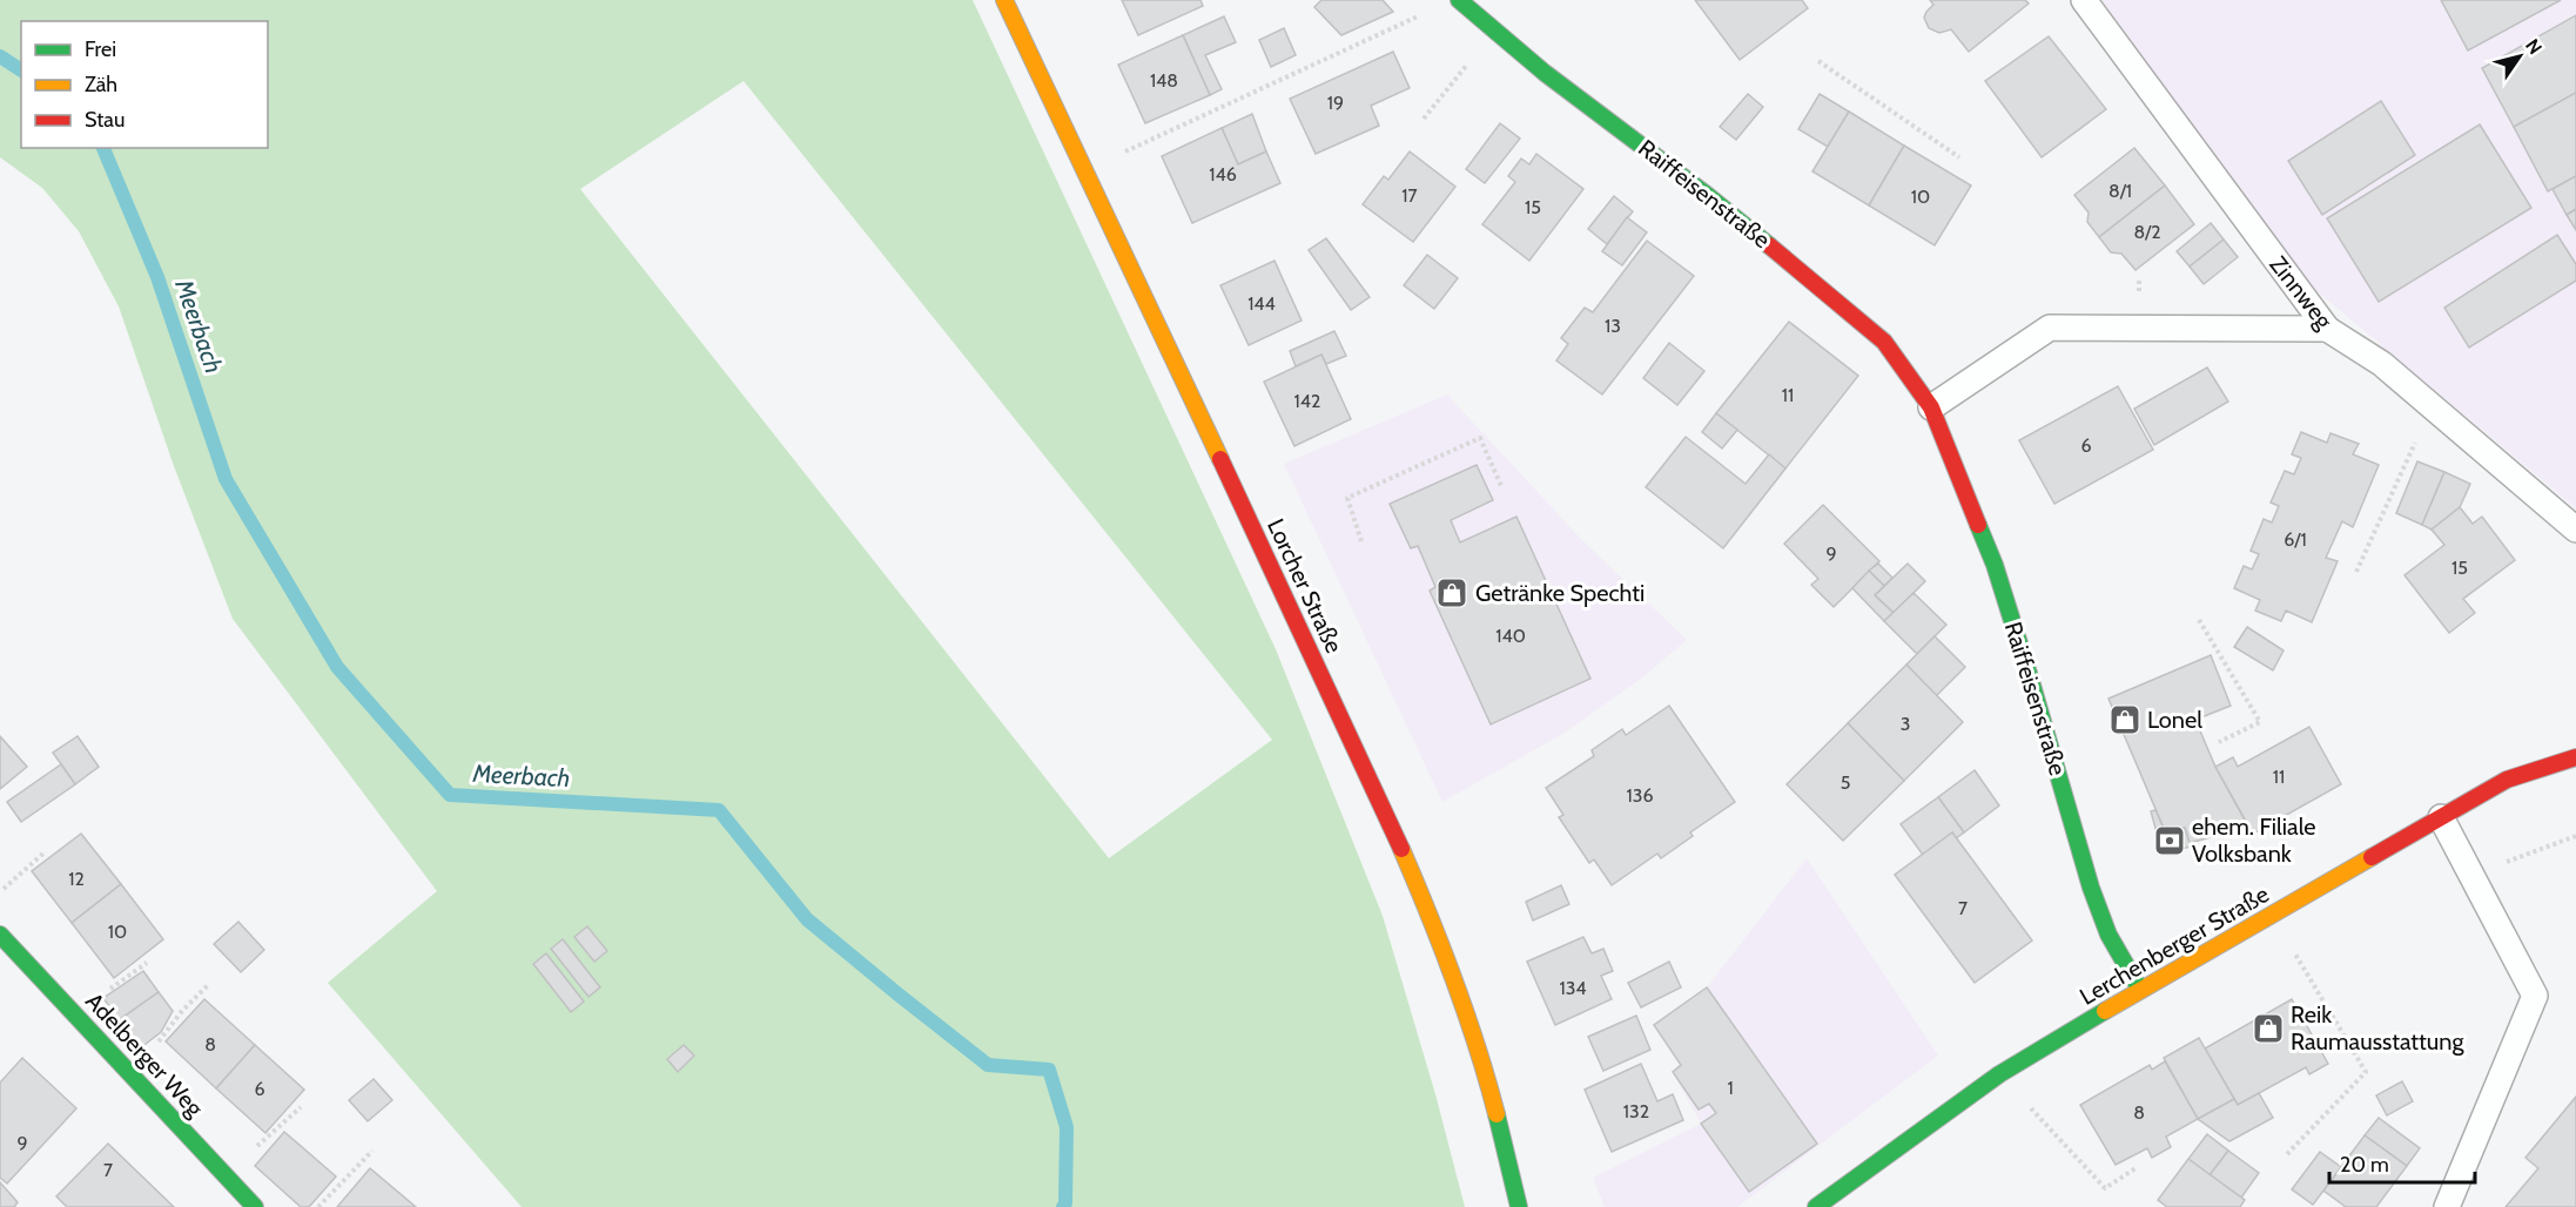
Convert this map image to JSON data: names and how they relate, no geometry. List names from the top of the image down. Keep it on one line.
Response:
{"streets":{"street":["Raiffeisenstraße","Lorcher Straße","Lerchenberger Straße","Adelberger Weg"],"lane":["Zinnweg"]},"crossings":[["Raiffeisenstraße","Lerchenberger Straße"]],"water":["Meerbach"],"places":{"shop":["Getränke Spechti","Lonel","Reik Raumausstattung"],"bank":["ehem. Filiale Volksbank"]},"house_numbers":["148","19","146","8/1","17","10","15","8/2","144","13","11","142","6","6/1","9","15","140","3","11","5","136","12","7","10","134","8","1","6","132","8","9","7"],"legend":["Frei","Zäh","Stau"],"scale_bar":"20 m","north":"top right"}
